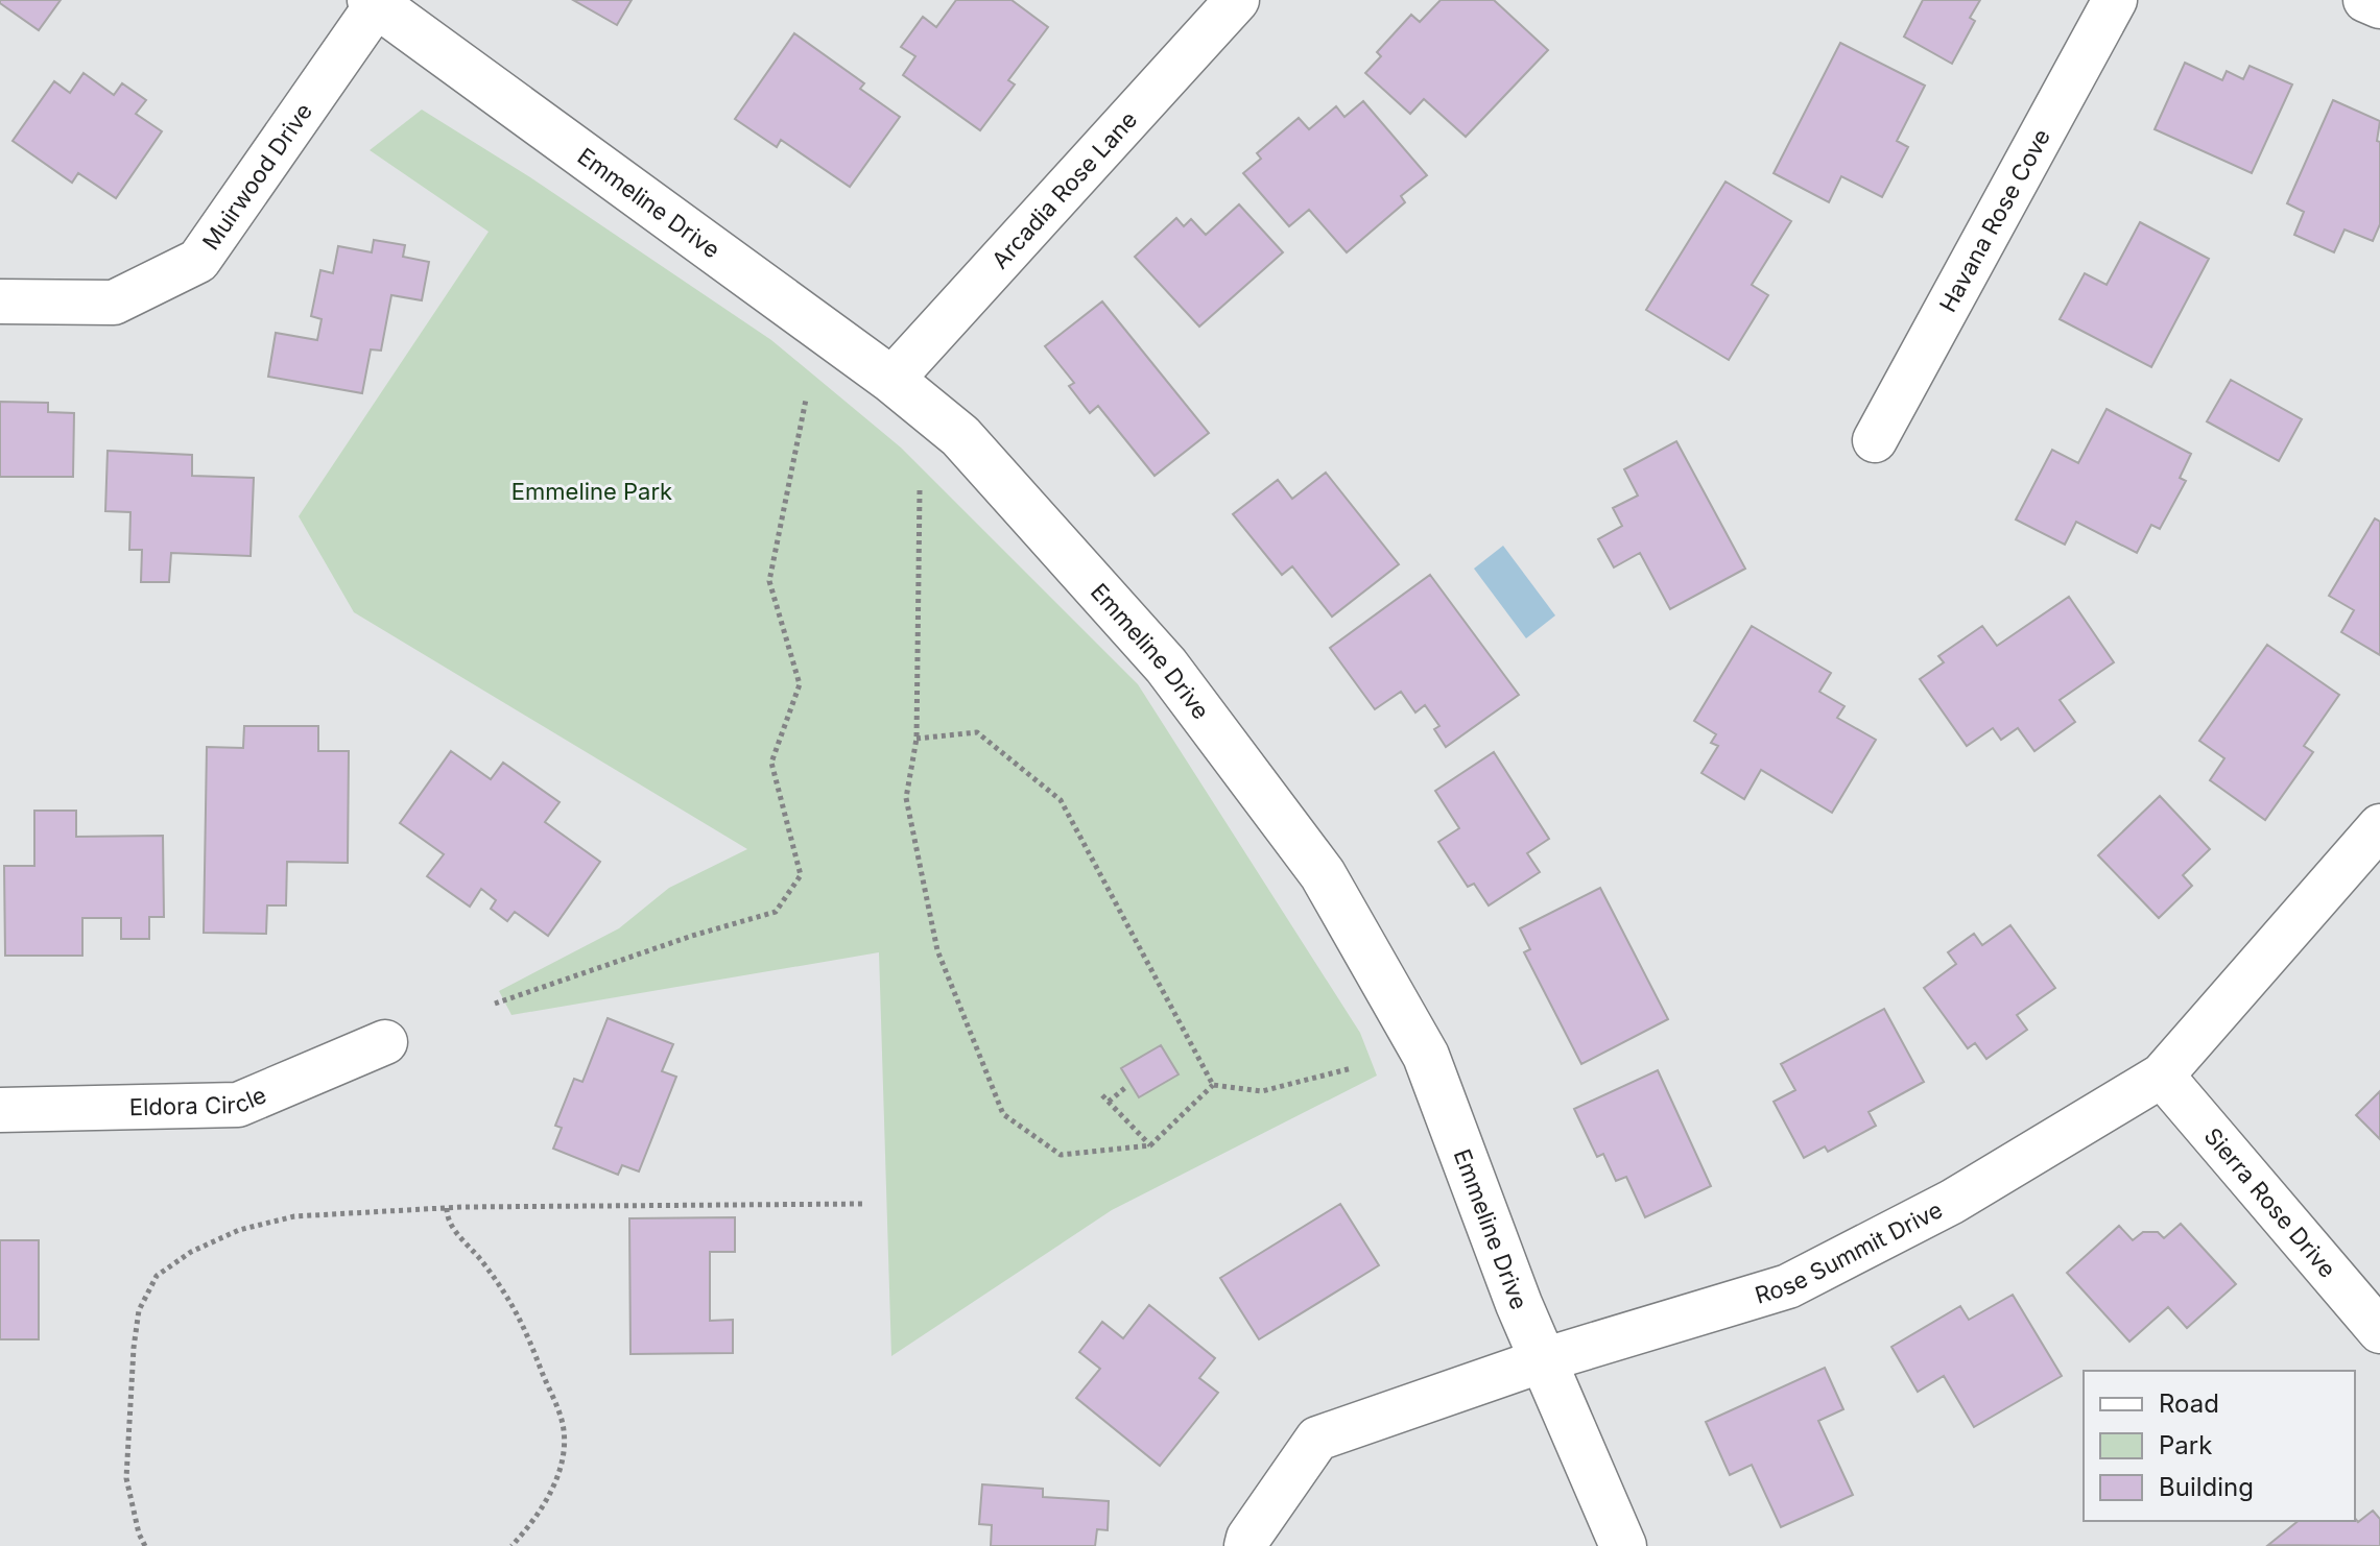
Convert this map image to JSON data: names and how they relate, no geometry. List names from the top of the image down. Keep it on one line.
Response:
{"streets":{"street":["Muirwood Drive","Arcadia Rose Lane","Emmeline Drive","Havana Rose Cove","Eldora Circle","Sierra Rose Drive","Rose Summit Drive"]},"crossings":[["Muirwood Drive","Emmeline Drive"],["Arcadia Rose Lane","Emmeline Drive"],["Emmeline Drive","Rose Summit Drive"],["Sierra Rose Drive","Rose Summit Drive"]],"parks":["Emmeline Park"],"legend":["Road","Park","Building"]}
